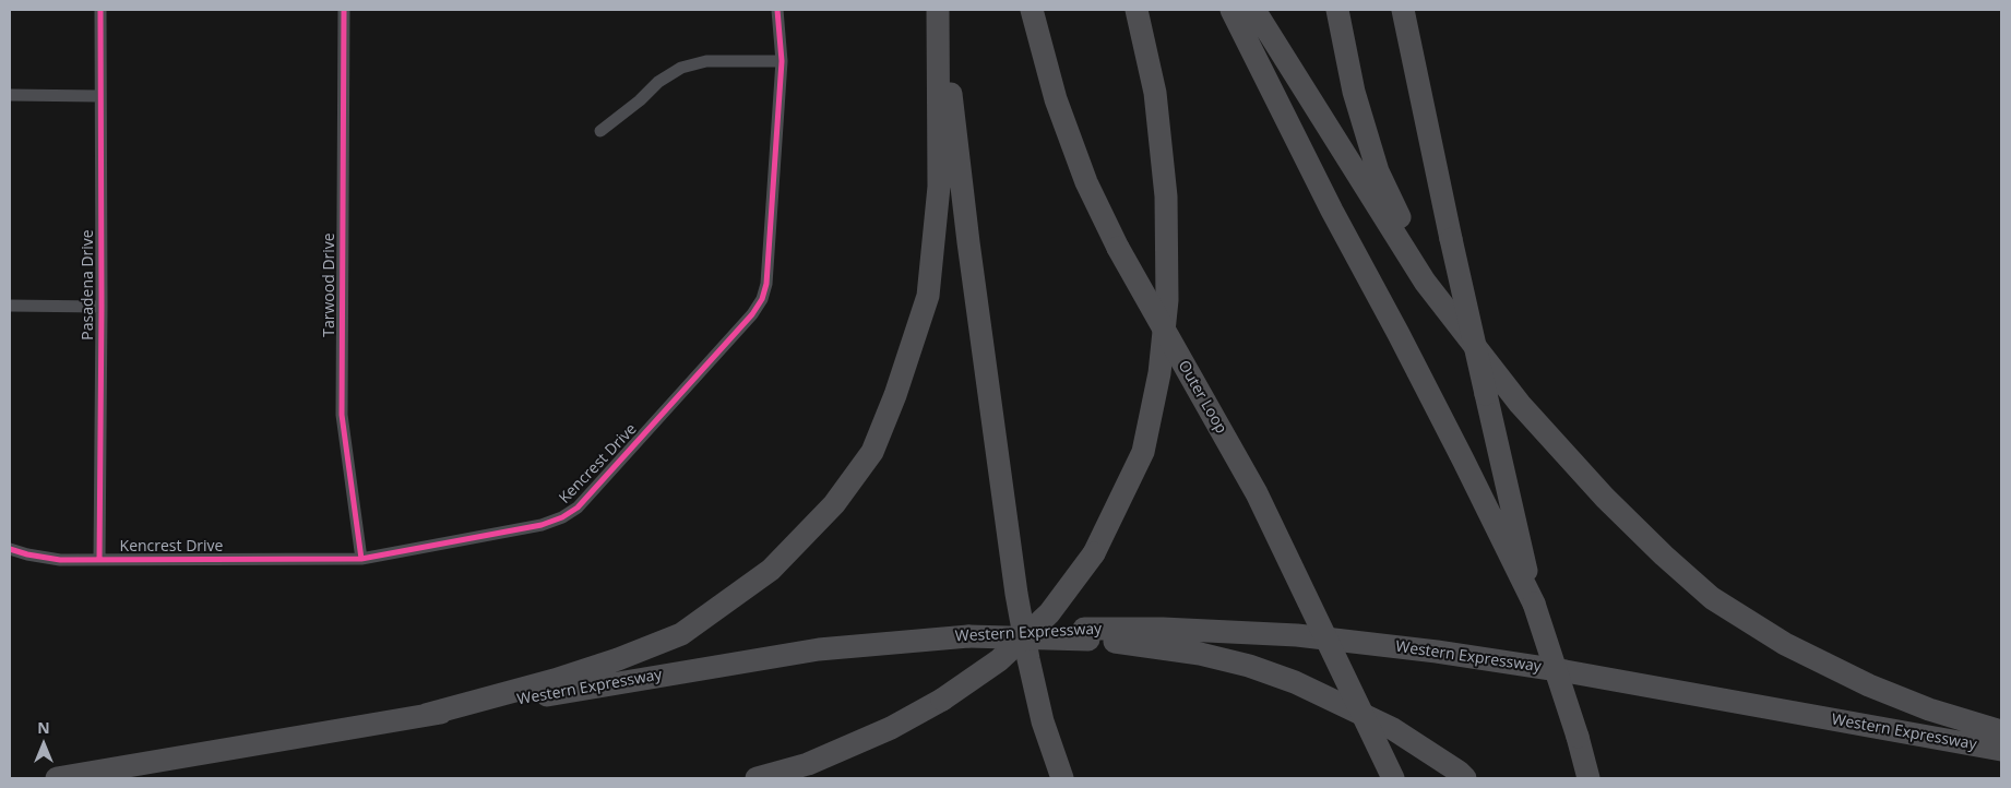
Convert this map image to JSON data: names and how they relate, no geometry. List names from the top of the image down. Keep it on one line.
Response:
{"streets":{"highway":["Outer Loop","Western Expressway"],"street":["Pasadena Drive","Tarwood Drive","Kencrest Drive"]},"crossings":[["Pasadena Drive","Kencrest Drive"],["Tarwood Drive","Kencrest Drive"]],"north":"top"}
